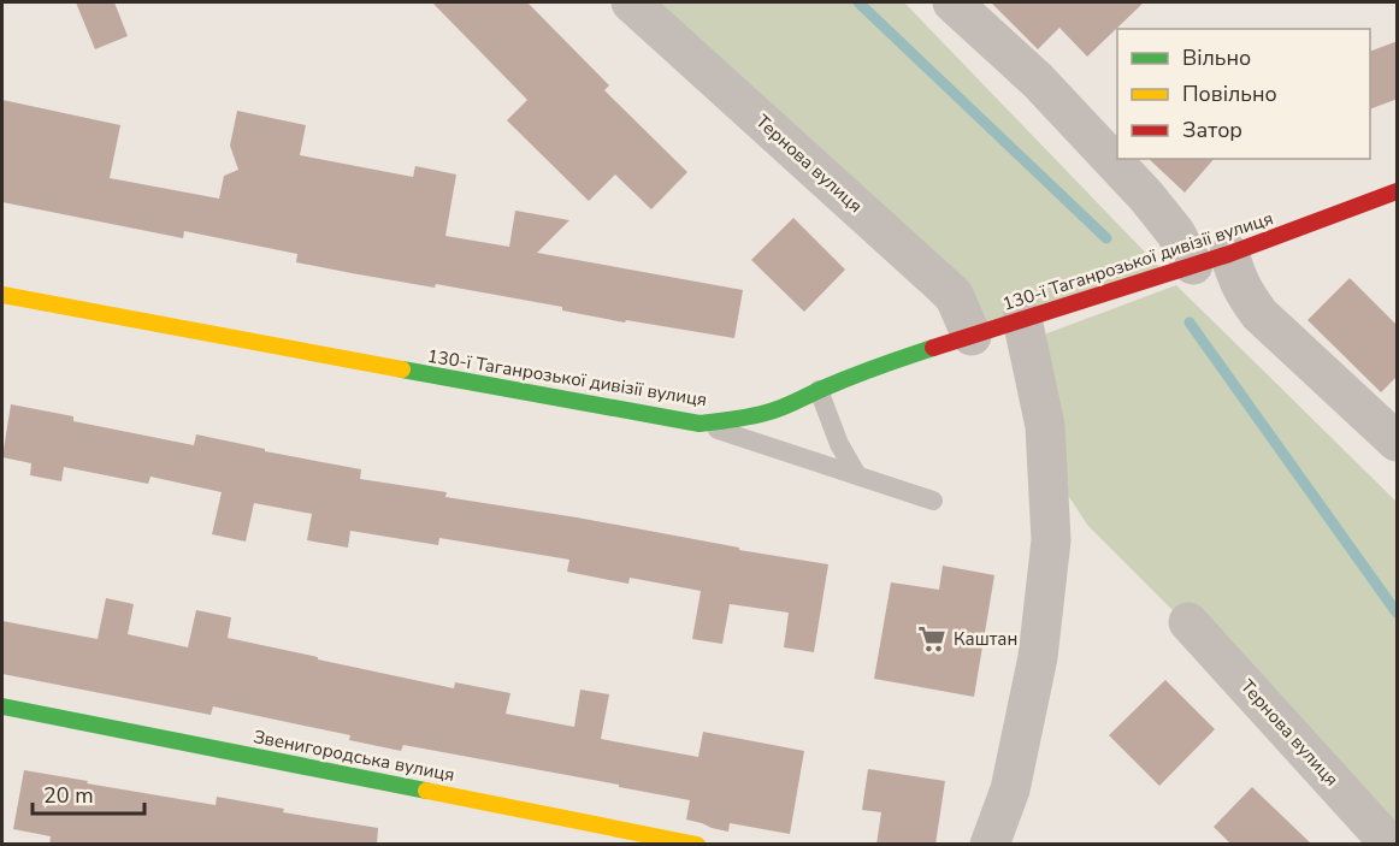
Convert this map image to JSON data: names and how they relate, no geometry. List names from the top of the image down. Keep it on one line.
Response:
{"streets":{"street":["Тернова вулиця","130-ї Таганрозької дивізії вулиця","Звенигородська вулиця"]},"crossings":[["Тернова вулиця","130-ї Таганрозької дивізії вулиця"]],"places":{"supermarket":["Каштан"]},"legend":["Вільно","Повільно","Затор"],"scale_bar":"20 m"}
